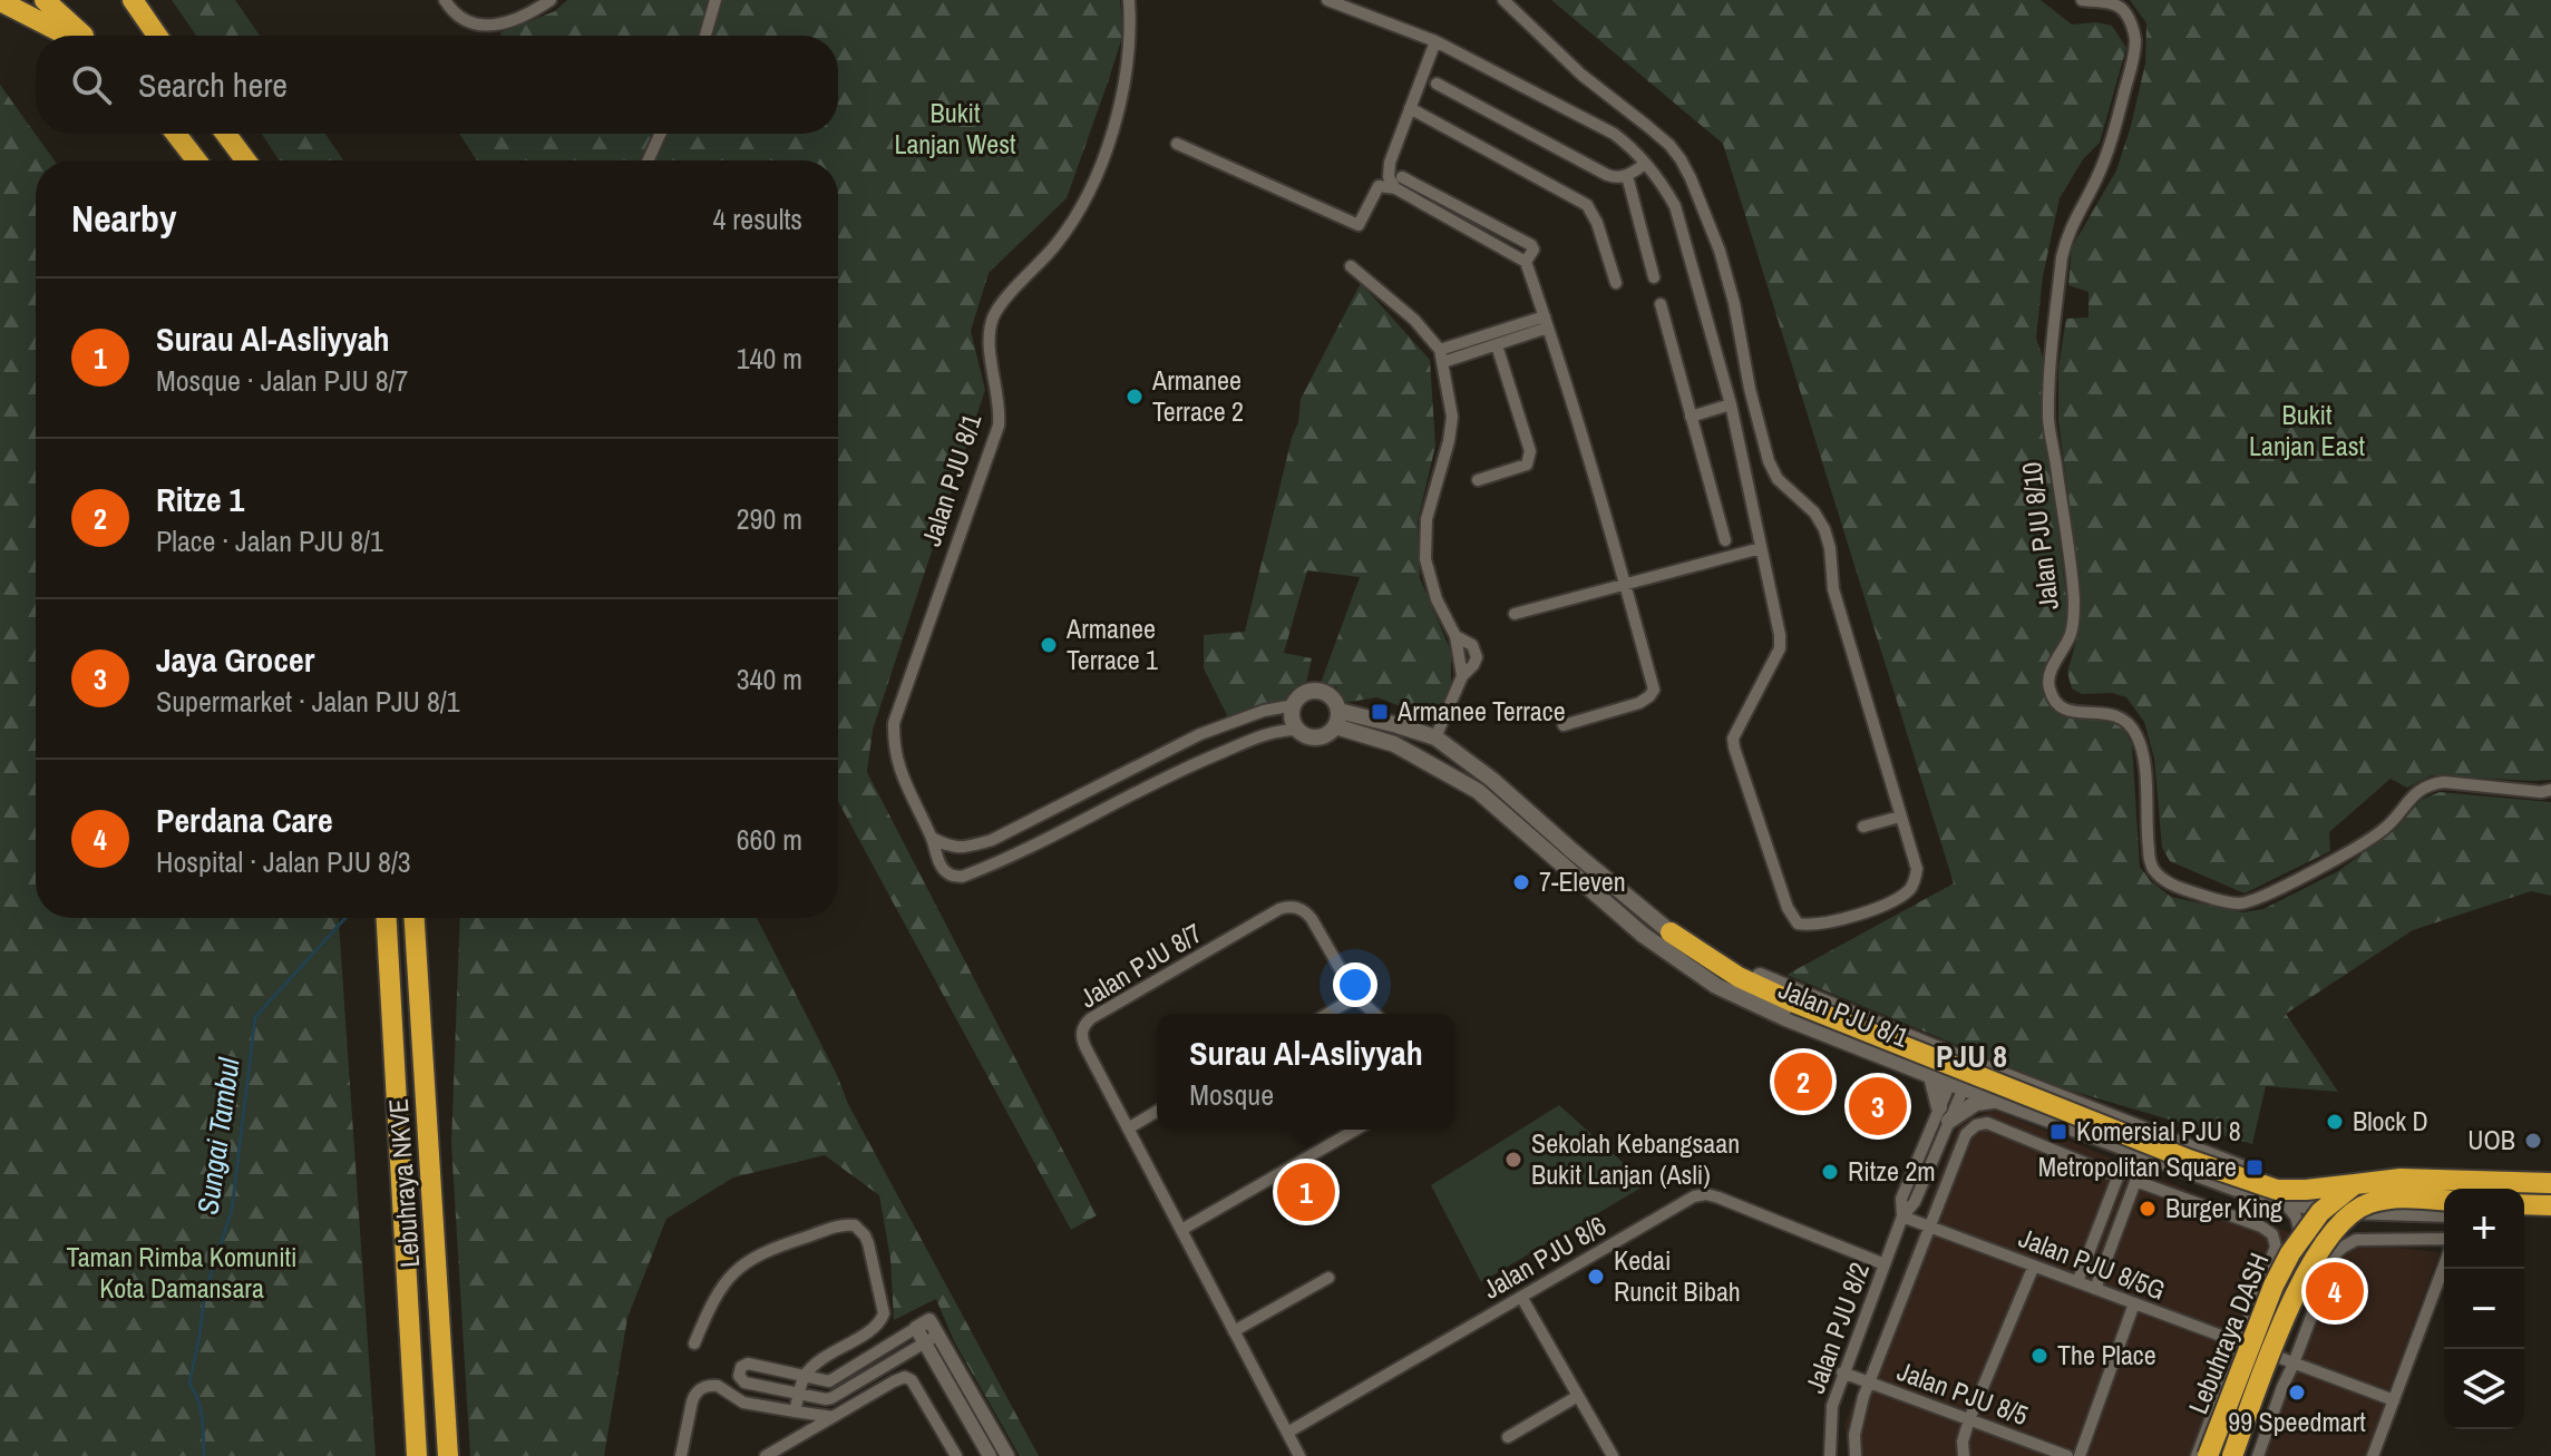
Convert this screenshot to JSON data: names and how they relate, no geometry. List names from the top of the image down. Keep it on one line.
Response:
{"streets":{"highway":["Lebuhraya NKVE","Lebuhraya DASH"],"main road":["Jalan PJU 8/1"],"street":["Jalan PJU 8/10","Jalan PJU 8/7","Jalan PJU 8/6","Jalan PJU 8/5G","Jalan PJU 8/2","Jalan PJU 8/5"]},"crossings":[["Jalan PJU 8/1","Jalan PJU 8/2"],["Jalan PJU 8/7","Jalan PJU 8/6"],["Jalan PJU 8/6","Jalan PJU 8/2"],["Jalan PJU 8/5G","Jalan PJU 8/2"],["Jalan PJU 8/2","Jalan PJU 8/5"]],"districts":["PJU 8"],"water":["Sungai Tambul"],"parks":["Bukit Lanjan West","Bukit Lanjan East","Taman Rimba Komuniti Kota Damansara"],"places":{"other":["Armanee Terrace 2","Armanee Terrace 1","7-Eleven","Block D","UOB","Sekolah Kebangsaan Bukit Lanjan (Asli)","Ritze 2m","Burger King","Kedai Runcit Bibah","The Place","99 Speedmart"],"transit":["Armanee Terrace","Komersial PJU 8","Metropolitan Square"]},"page":{"search":"Search here","heading":["Nearby","4 results"],"list":[{"mark":"1","name":"Surau Al-Asliyyah","note":"Mosque · Jalan PJU 8/7","value":"140 m"},{"mark":"2","name":"Ritze 1","note":"Place · Jalan PJU 8/1","value":"290 m"},{"mark":"3","name":"Jaya Grocer","note":"Supermarket · Jalan PJU 8/1","value":"340 m"},{"mark":"4","name":"Perdana Care","note":"Hospital · Jalan PJU 8/3","value":"660 m"}],"popup":["Surau Al-Asliyyah","Mosque"],"pins":["2","3","1","4"],"map_buttons":["+","−"]}}
